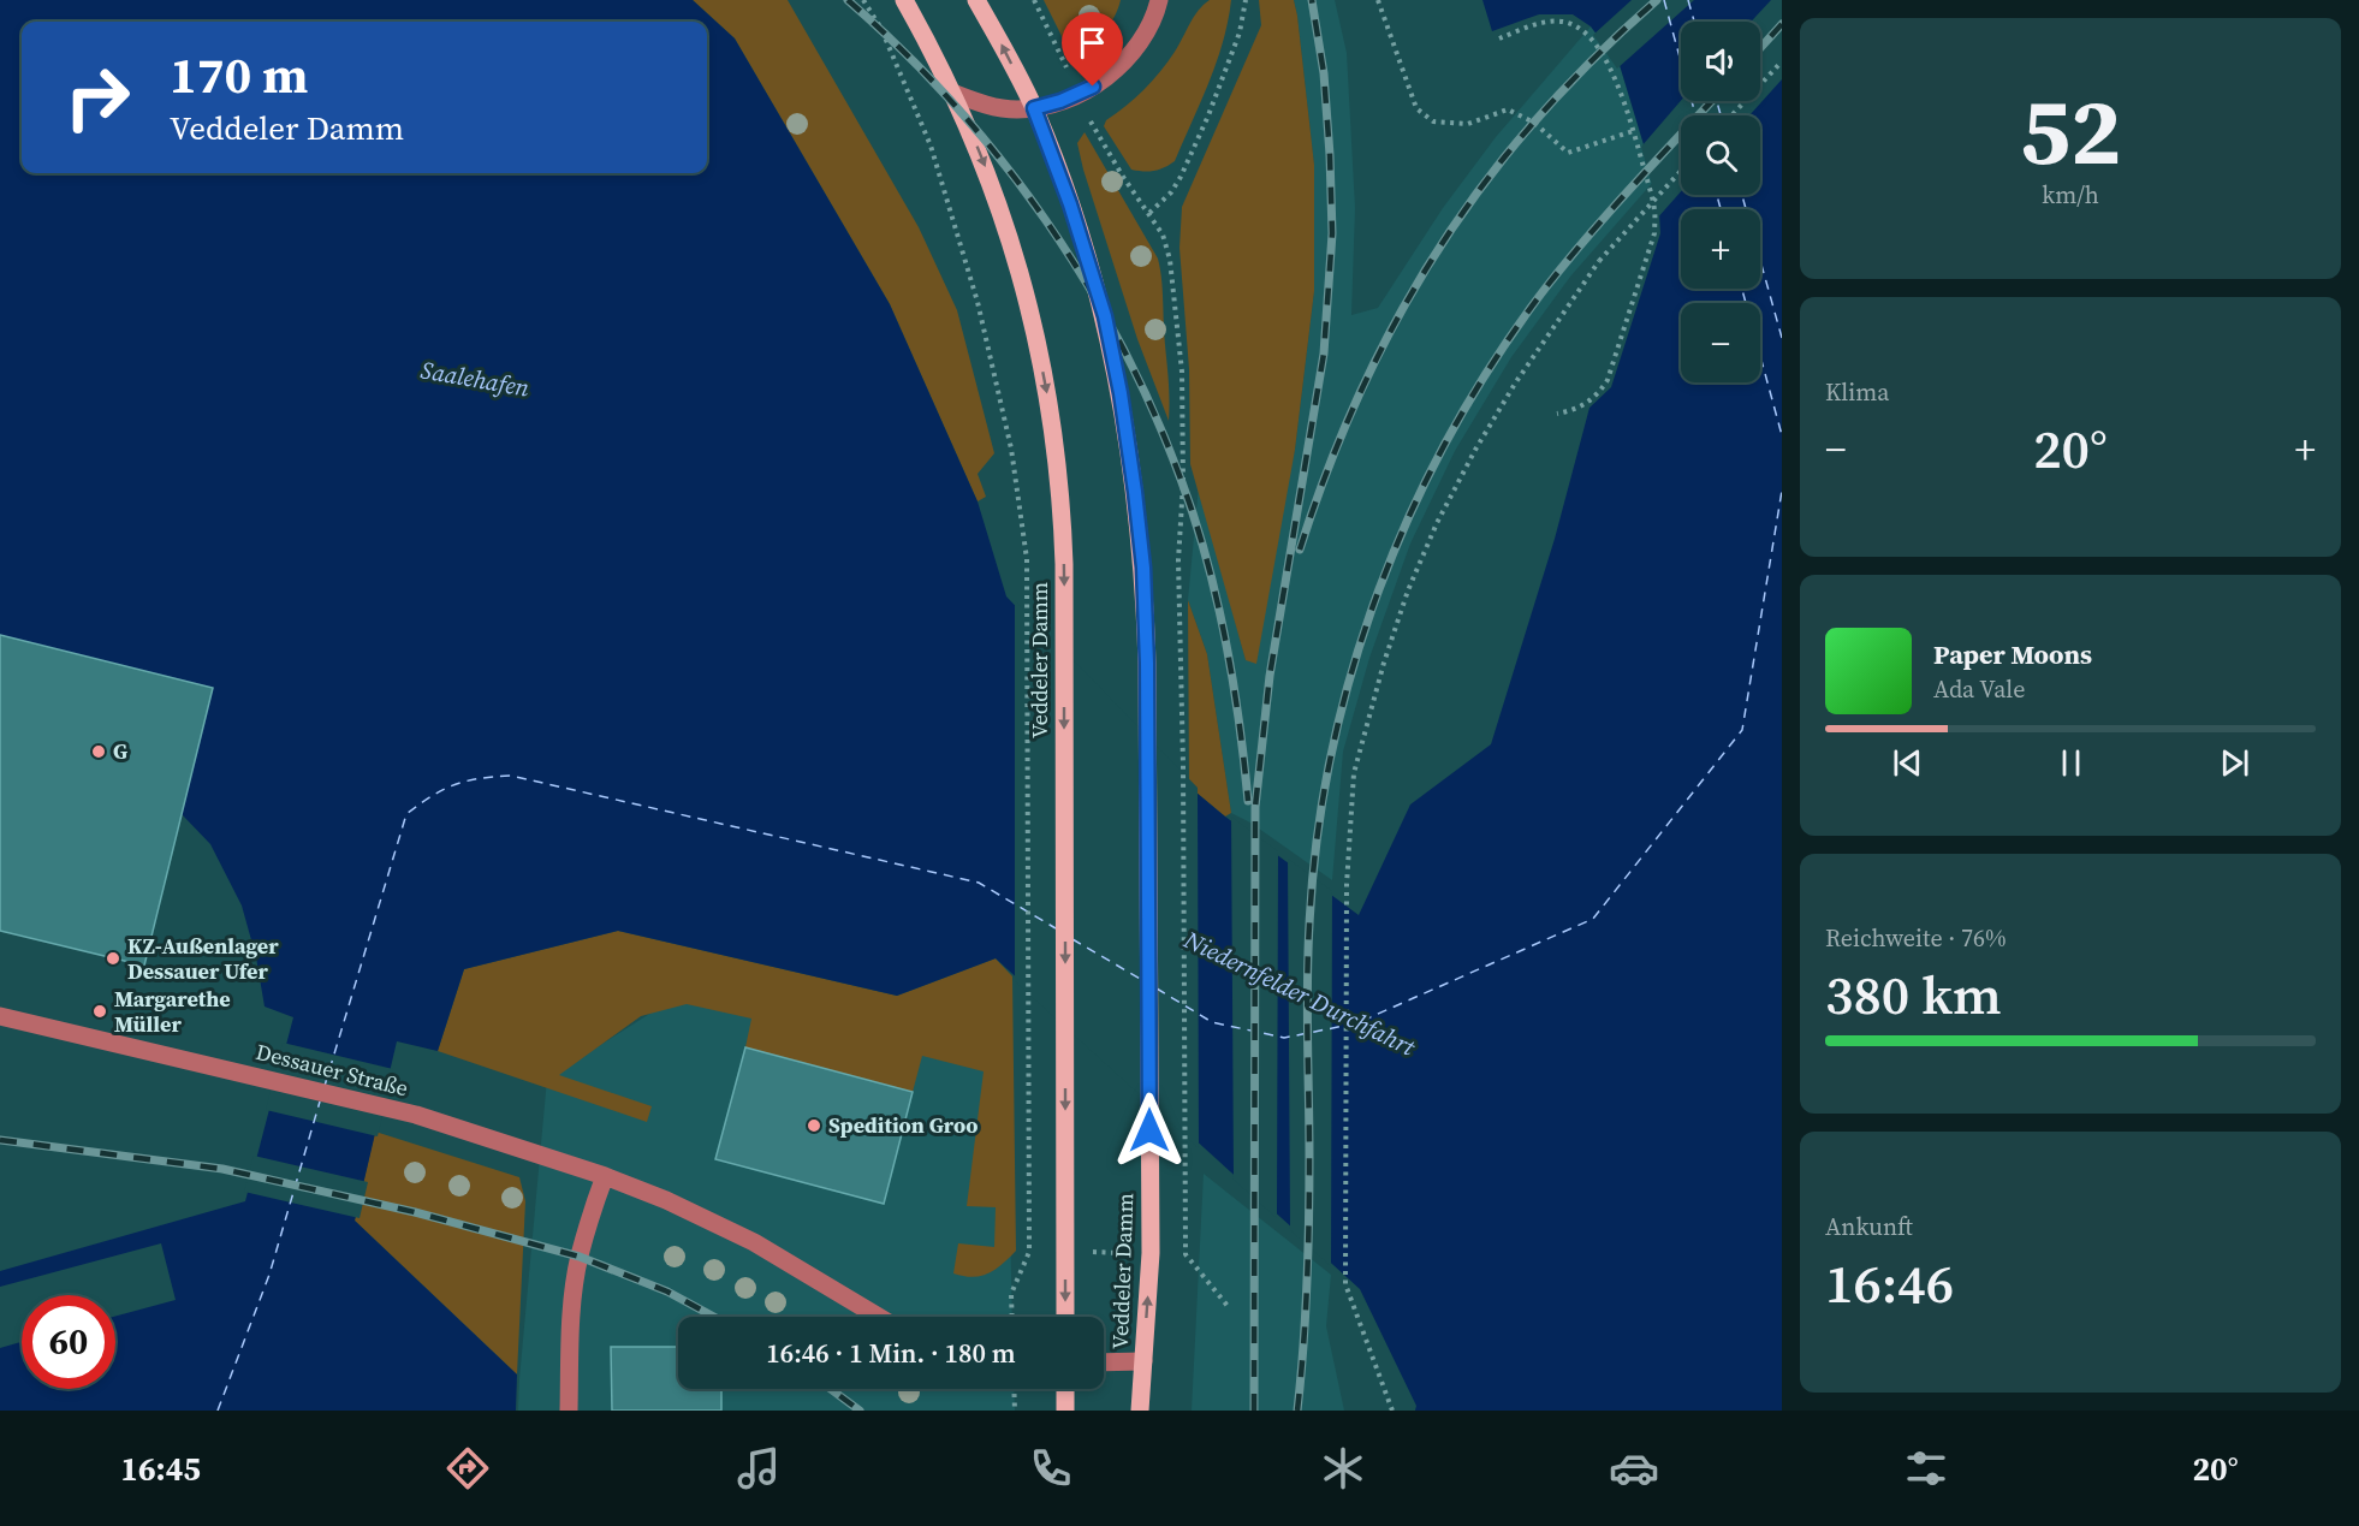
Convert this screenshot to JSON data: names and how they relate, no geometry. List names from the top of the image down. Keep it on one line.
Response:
{"streets":{"main road":["Veddeler Damm"],"street":["Dessauer Straße"]},"water":["Saalehafen","Niedernfelder Durchfahrt"],"places":["G","KZ-Außenlager Dessauer Ufer","Margarethe Müller","Spedition Groo"],"page":{"tile":[["52","km/h"],"Klima",["Reichweite · 76%","380 km"],["Ankunft","16:46"]],"map_buttons":["+","−"],"turn":["170 m","Veddeler Damm"],"heat":["−","20°","+"],"song":["Paper Moons","Ada Vale"],"limit":"60","trip":"16:46 · 1 Min. · 180 m","tabs":["16:45","20°"]}}
